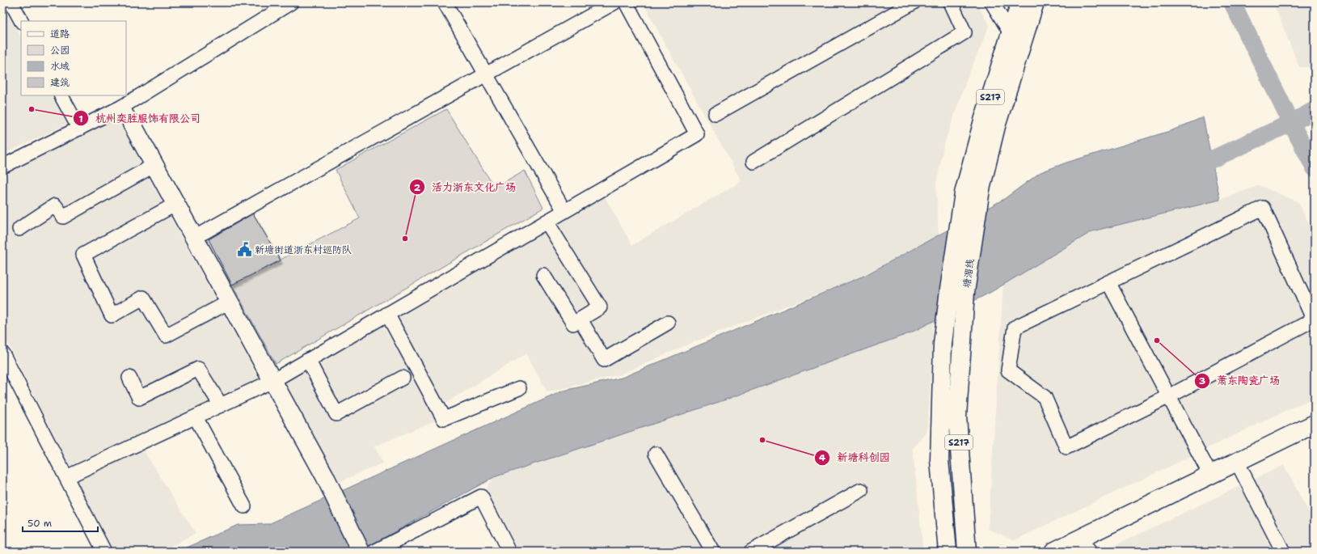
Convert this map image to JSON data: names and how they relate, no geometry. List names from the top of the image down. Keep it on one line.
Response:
{"streets":{"main road":["S217","塘湄线"]},"places":{"other":["杭州奕胜服饰有限公司","活力浙东文化广场","萧东陶瓷广场","新塘科创园"],"public building":["新塘街道浙东村巡防队"]},"legend":["道路","公园","水域","建筑"],"scale_bar":"50 m"}
